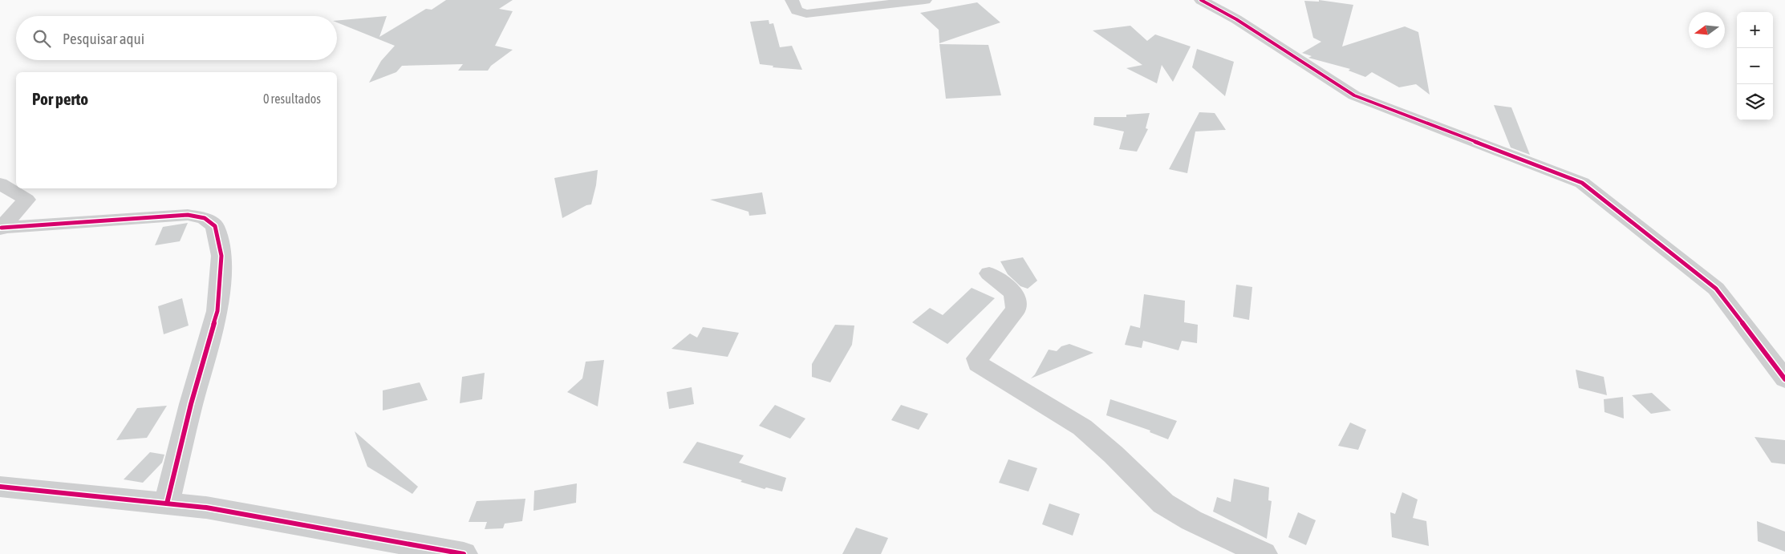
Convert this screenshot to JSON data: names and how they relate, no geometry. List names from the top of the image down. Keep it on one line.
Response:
{"north":"left","page":{"map_buttons":["+","−"],"search":"Pesquisar aqui","heading":["Por perto","0 resultados"]}}
